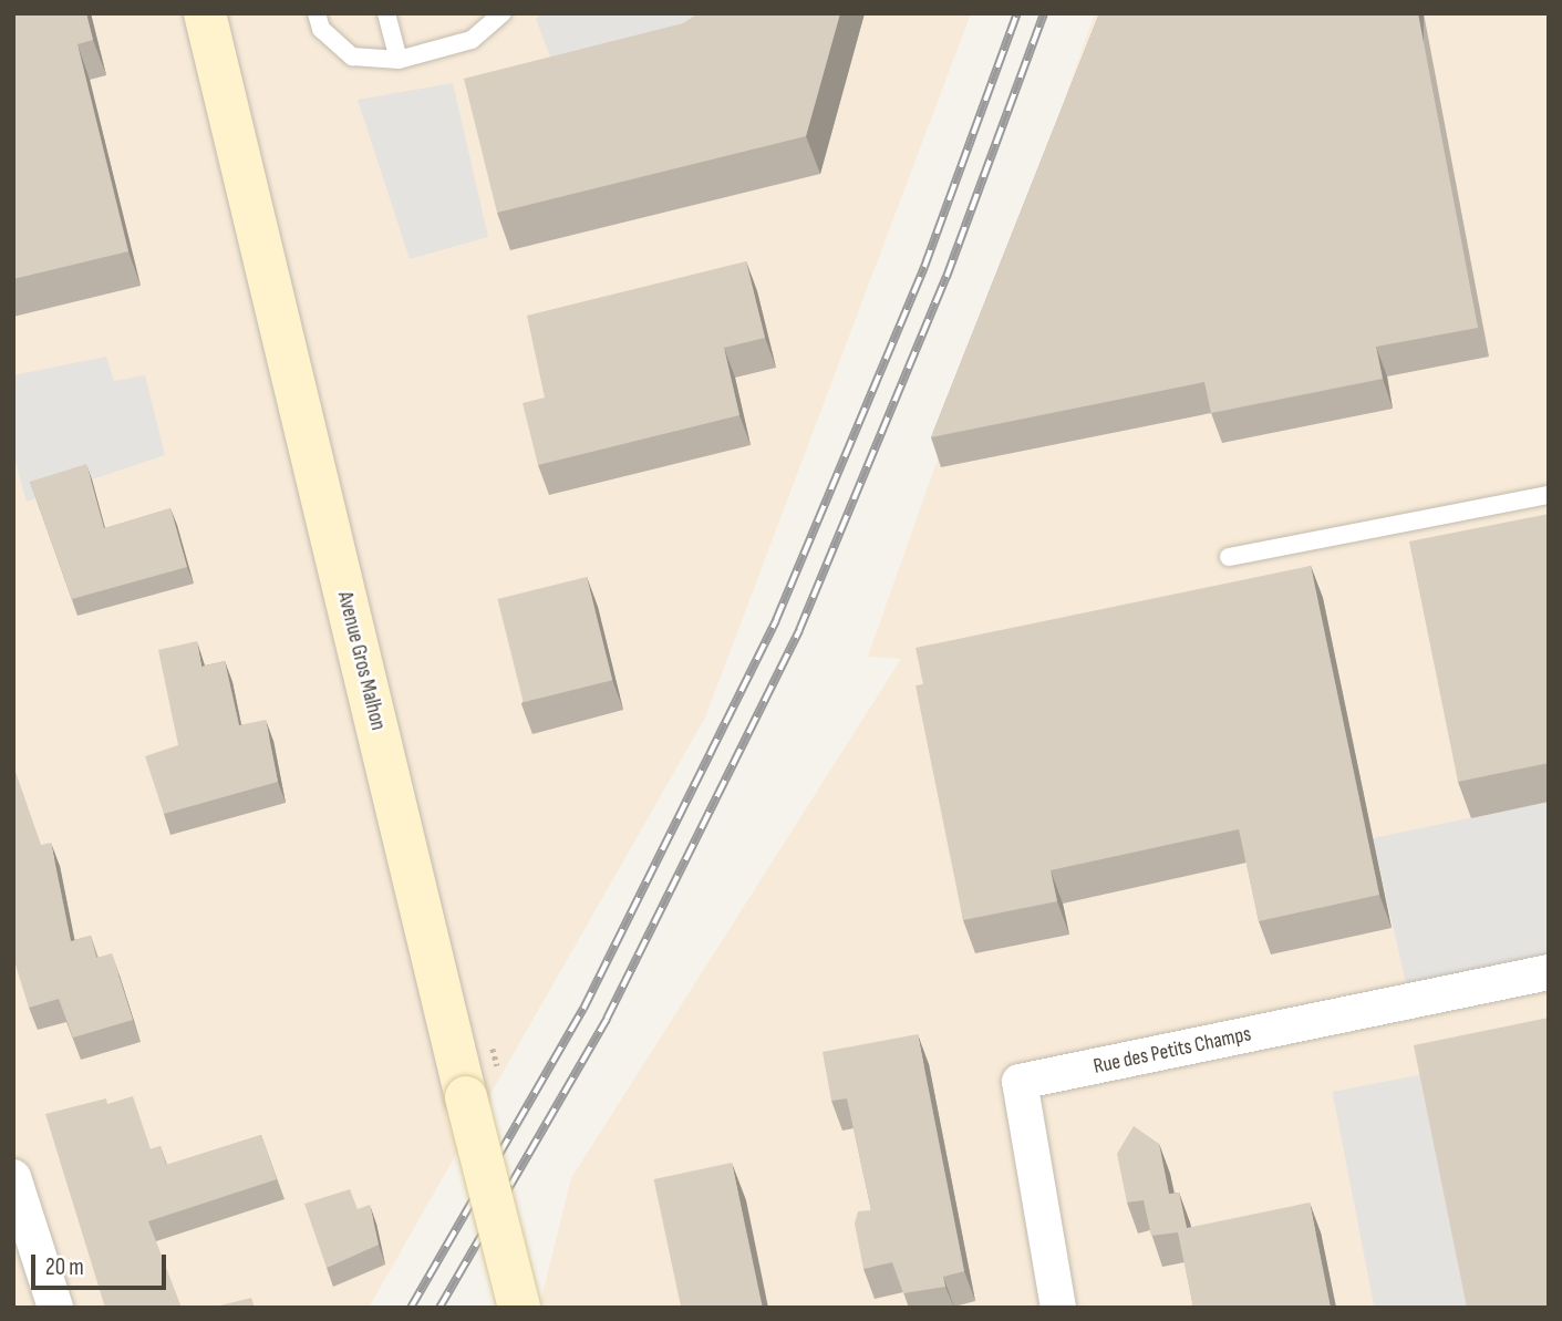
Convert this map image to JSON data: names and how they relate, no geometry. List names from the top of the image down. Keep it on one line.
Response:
{"streets":{"main road":["Avenue Gros Malhon"],"street":["Rue des Petits Champs"]},"scale_bar":"20 m"}
